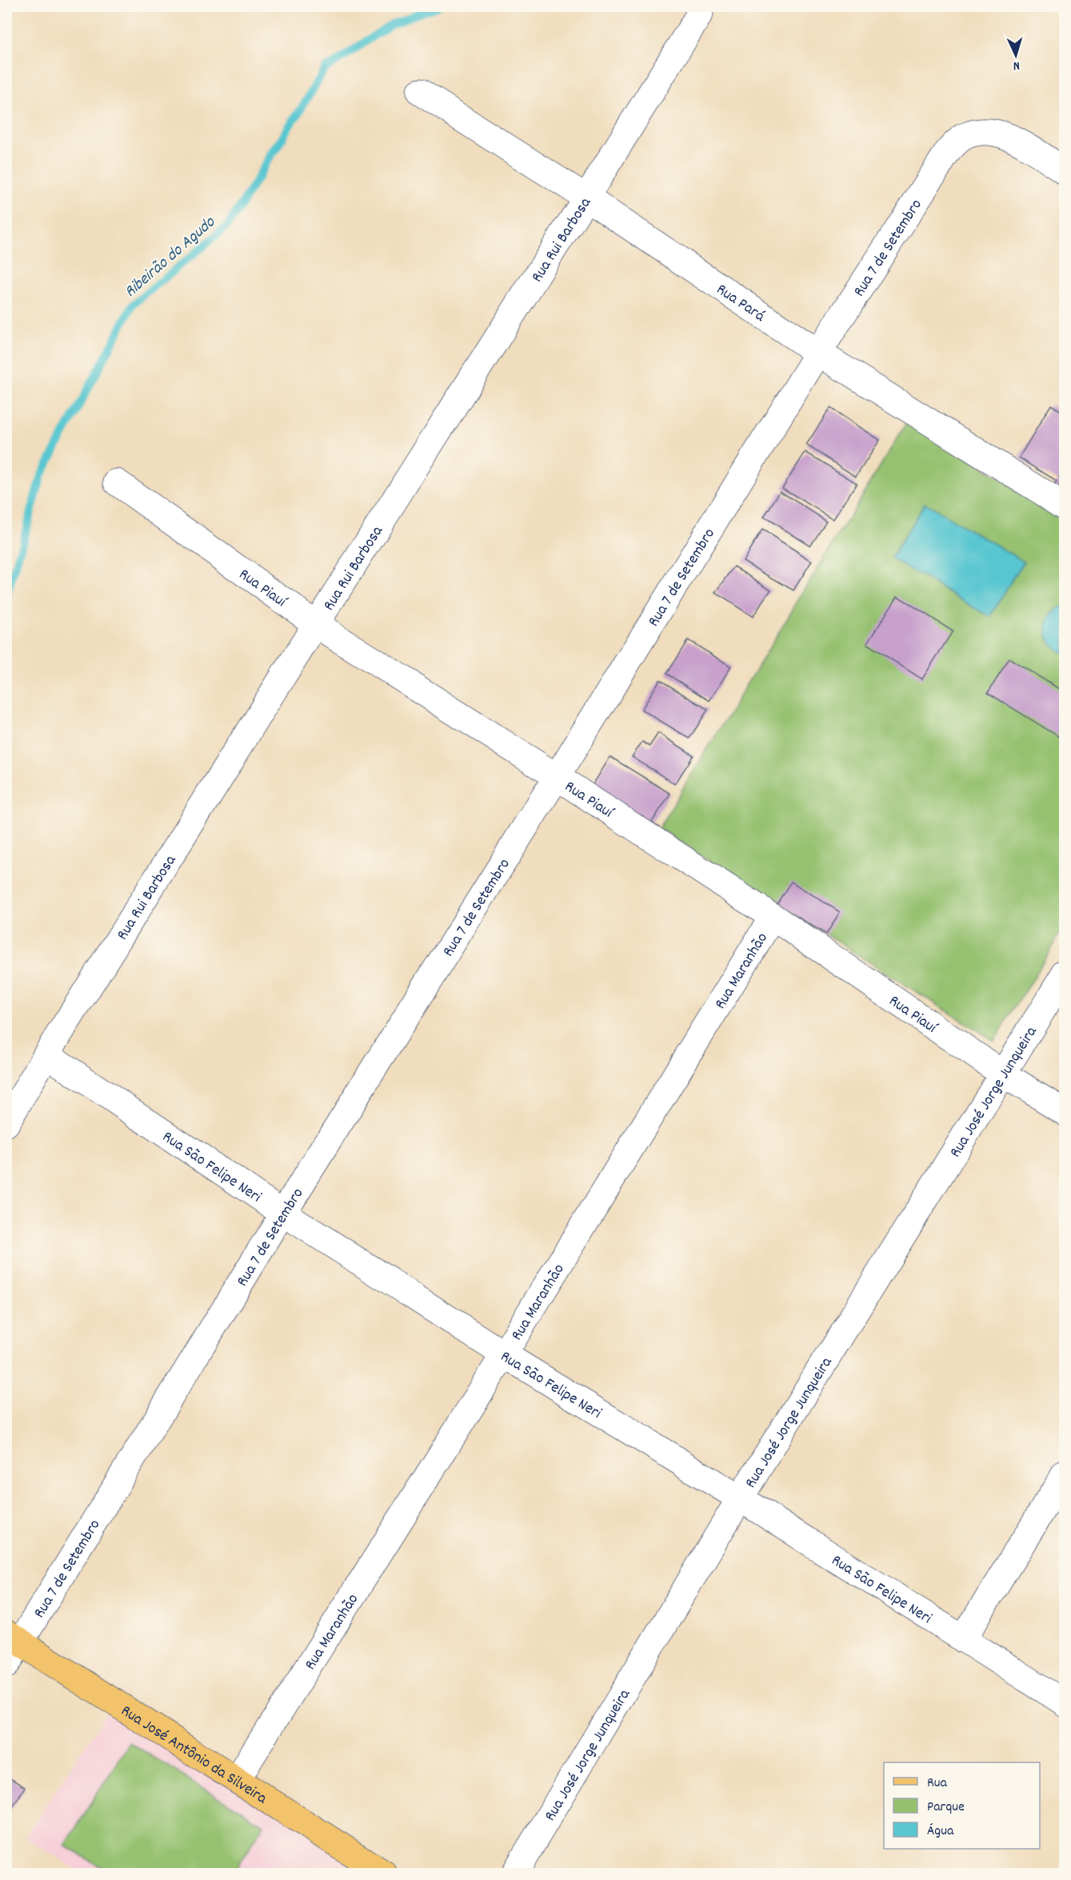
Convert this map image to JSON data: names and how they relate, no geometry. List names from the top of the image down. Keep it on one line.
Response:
{"streets":{"main road":["Rua José Antônio da Silveira"],"street":["Rua Rui Barbosa","Rua 7 de Setembro","Rua Pará","Rua Piauí","Rua Maranhão","Rua José Jorge Junqueira","Rua São Felipe Neri"]},"crossings":[["Rua Rui Barbosa","Rua Pará"],["Rua Rui Barbosa","Rua Piauí"],["Rua Rui Barbosa","Rua São Felipe Neri"],["Rua 7 de Setembro","Rua Pará"],["Rua 7 de Setembro","Rua Piauí"],["Rua 7 de Setembro","Rua São Felipe Neri"],["Rua 7 de Setembro","Rua José Antônio da Silveira"],["Rua Piauí","Rua Maranhão"],["Rua Piauí","Rua José Jorge Junqueira"],["Rua Maranhão","Rua São Felipe Neri"],["Rua Maranhão","Rua José Antônio da Silveira"],["Rua José Jorge Junqueira","Rua São Felipe Neri"]],"water":["Ribeirão do Agudo"],"legend":["Rua","Parque","Água"],"north":"bottom"}
